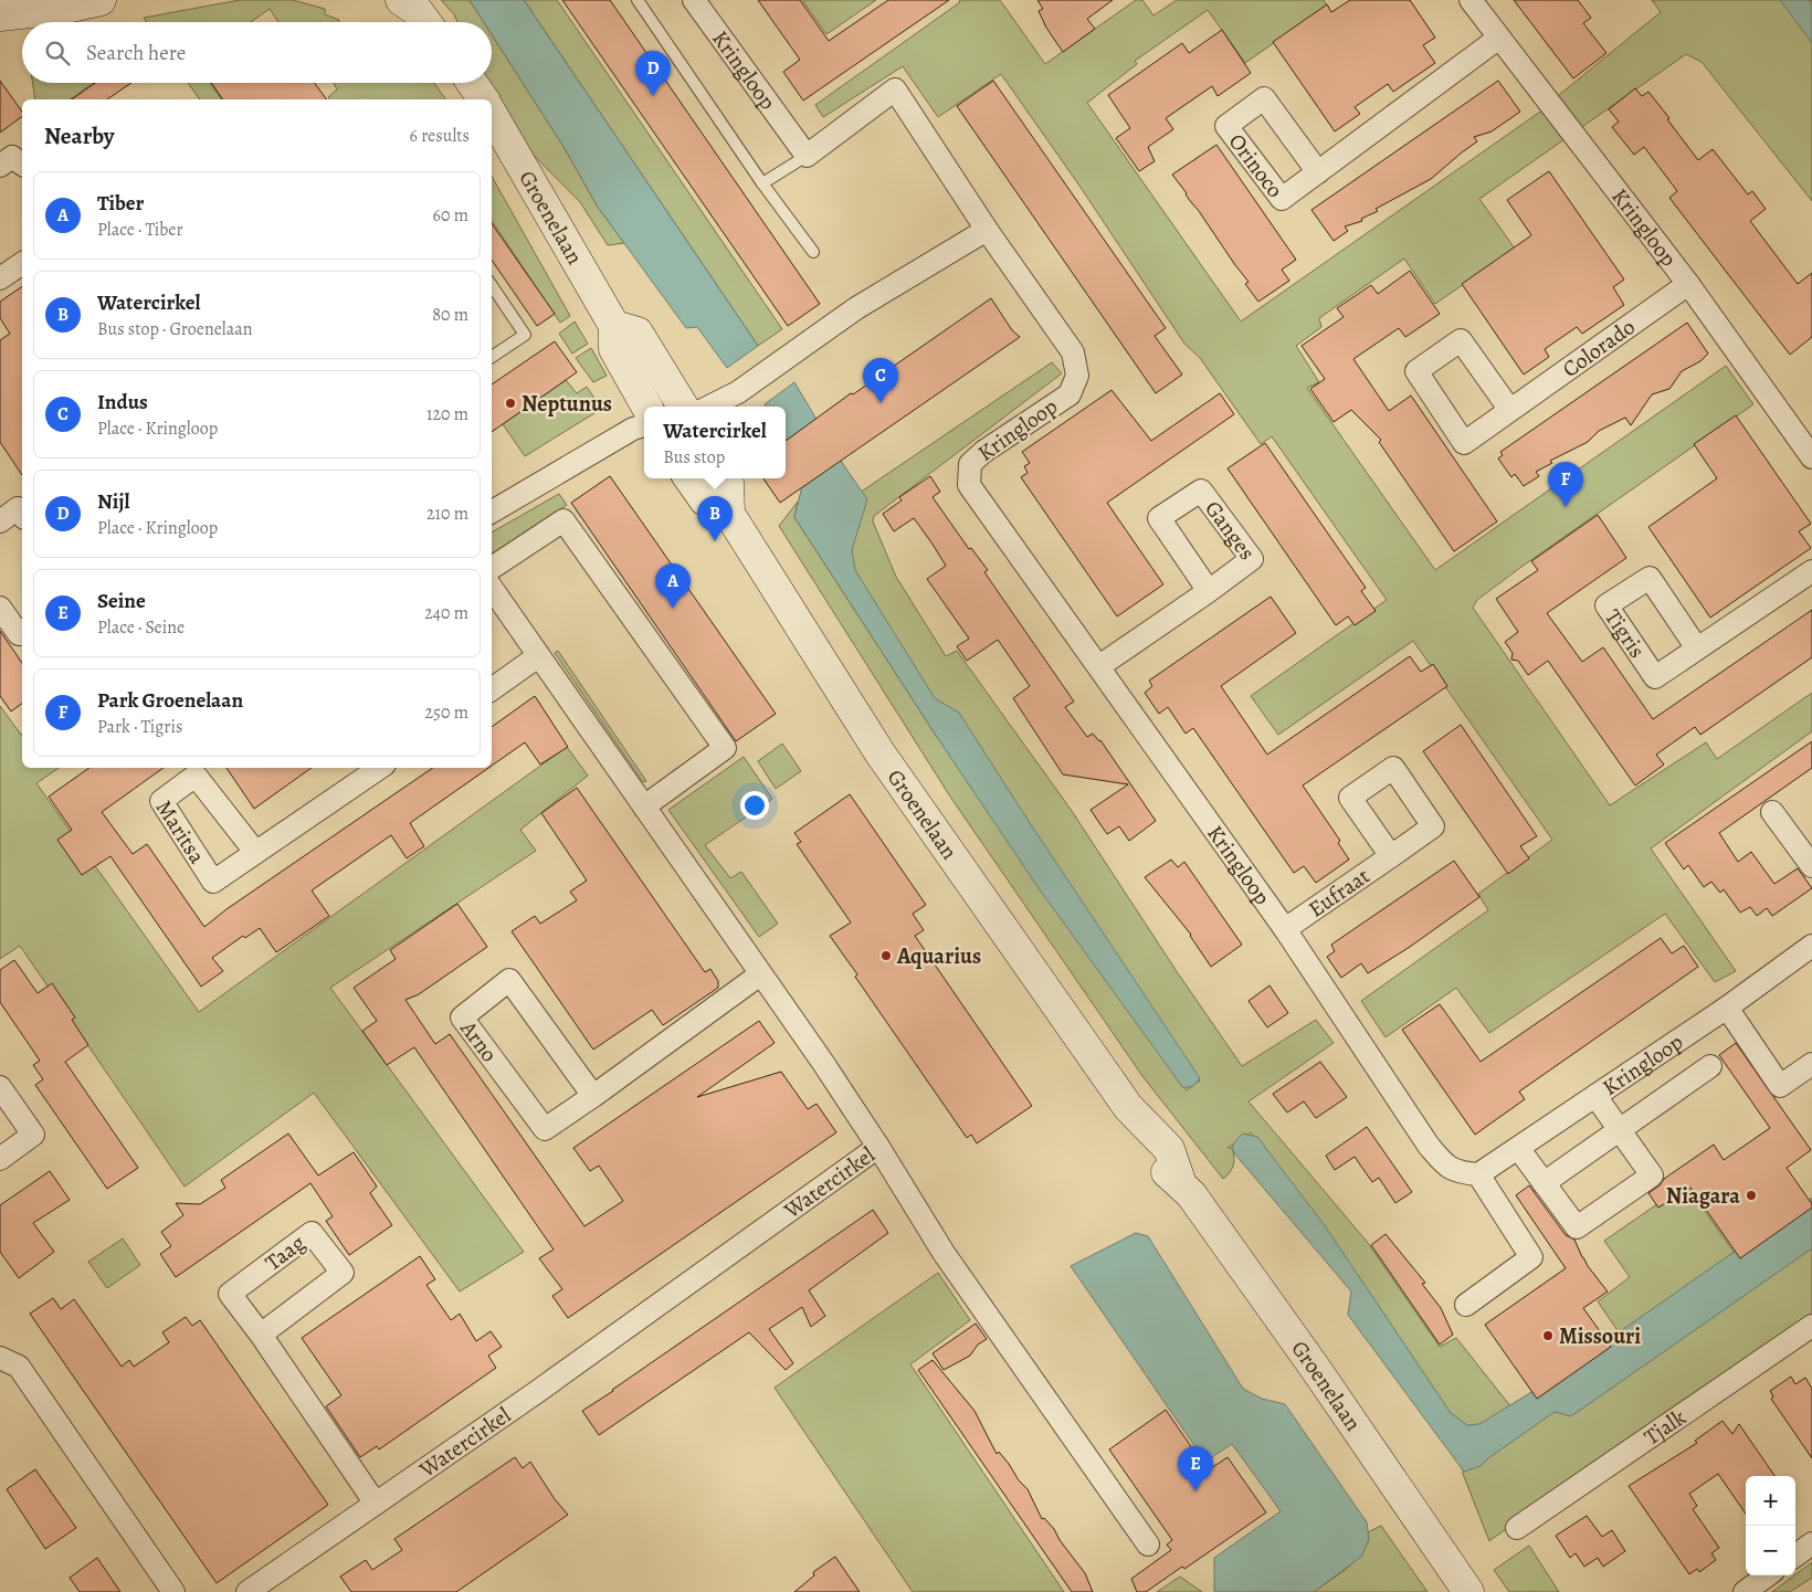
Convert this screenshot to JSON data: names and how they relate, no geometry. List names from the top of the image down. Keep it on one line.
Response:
{"streets":{"street":["Kringloop","Orinoco","Groenelaan","Colorado","Ganges","Maritsa","Eufraat","Arno","Watercirkel","Taag","Tjalk"]},"crossings":[["Kringloop","Orinoco"],["Kringloop","Colorado"],["Kringloop","Ganges"],["Kringloop","Eufraat"],["Arno","Watercirkel"],["Watercirkel","Taag"]],"places":["Neptunus","Aquarius","Niagara","Missouri"],"page":{"search":"Search here","pins":["D","C","F","B","A","E"],"heading":["Nearby","6 results"],"list":[{"mark":"A","name":"Tiber","note":"Place · Tiber","value":"60 m"},{"mark":"B","name":"Watercirkel","note":"Bus stop · Groenelaan","value":"80 m"},{"mark":"C","name":"Indus","note":"Place · Kringloop","value":"120 m"},{"mark":"D","name":"Nijl","note":"Place · Kringloop","value":"210 m"},{"mark":"E","name":"Seine","note":"Place · Seine","value":"240 m"},{"mark":"F","name":"Park Groenelaan","note":"Park · Tigris","value":"250 m"}],"popup":["Watercirkel","Bus stop"],"map_buttons":["+","−"]}}
